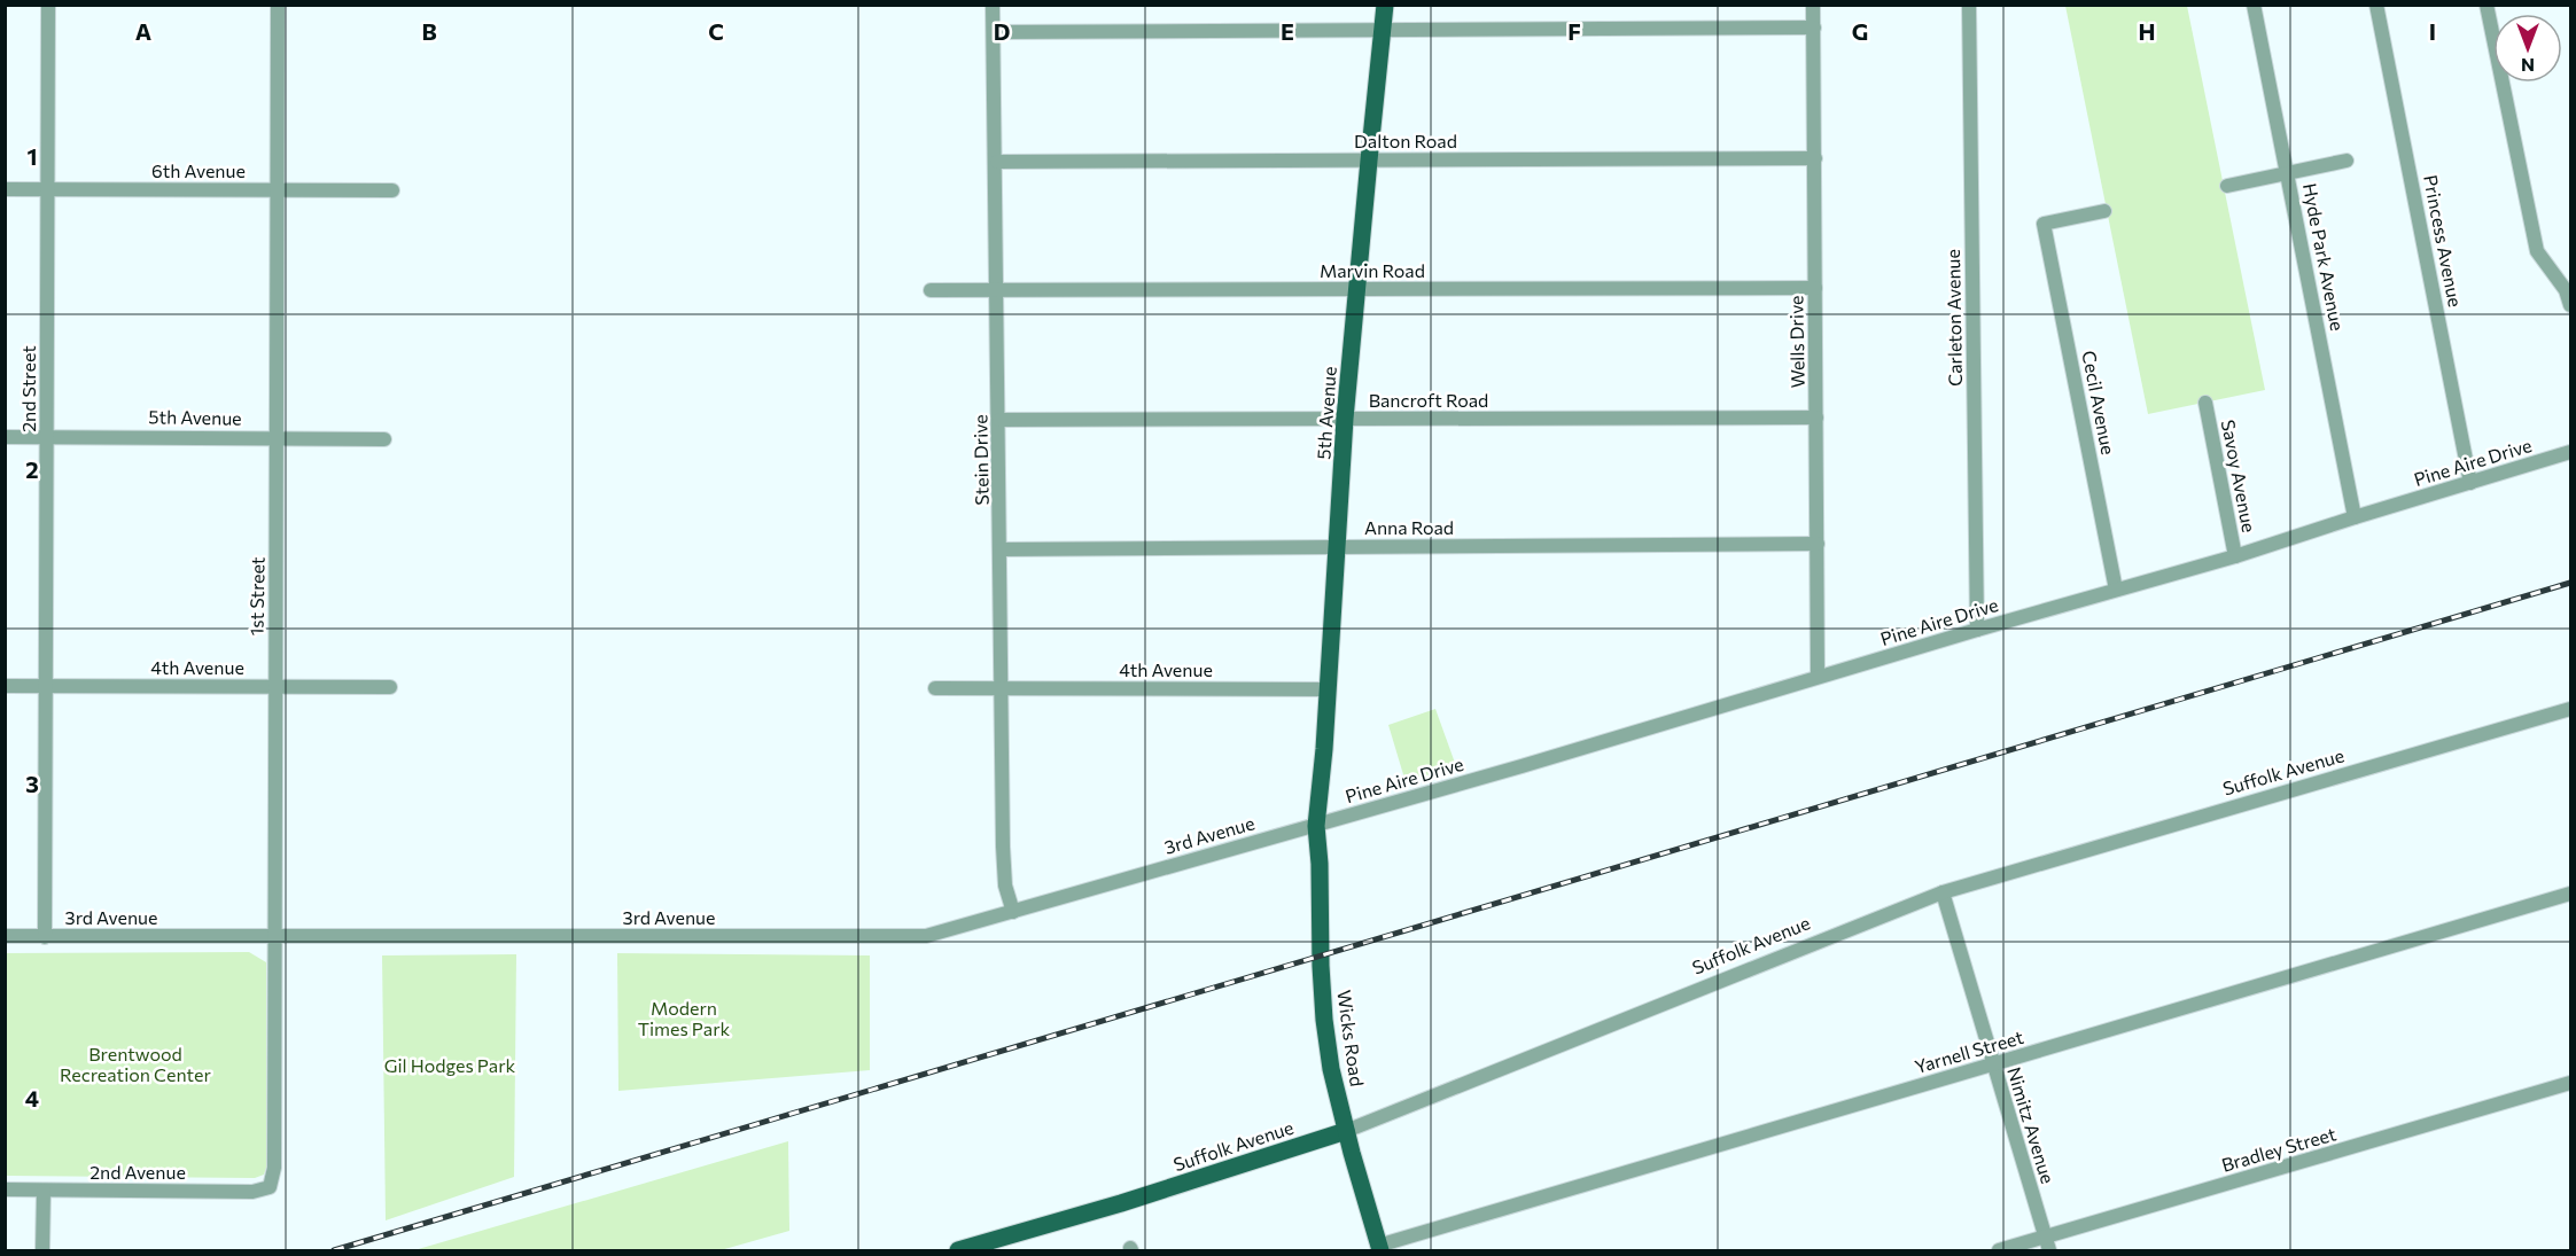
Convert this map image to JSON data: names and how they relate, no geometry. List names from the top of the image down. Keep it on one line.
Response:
{"streets":{"main road":["5th Avenue","Suffolk Avenue","Wicks Road"],"street":["Dalton Road","6th Avenue","Princess Avenue","Hyde Park Avenue","Marvin Road","Carleton Avenue","Wells Drive","2nd Street","Bancroft Road","Cecil Avenue","Stein Drive","Pine Aire Drive","Savoy Avenue","Anna Road","1st Street","4th Avenue","3rd Avenue","Yarnell Street","Nimitz Avenue","Bradley Street","2nd Avenue"]},"crossings":[["Dalton Road","Wells Drive"],["Dalton Road","5th Avenue"],["Dalton Road","Stein Drive"],["6th Avenue","2nd Street"],["6th Avenue","1st Street"],["Princess Avenue","Pine Aire Drive"],["Hyde Park Avenue","Pine Aire Drive"],["Marvin Road","Wells Drive"],["Marvin Road","5th Avenue"],["Marvin Road","Stein Drive"],["Carleton Avenue","Pine Aire Drive"],["Wells Drive","Bancroft Road"],["Wells Drive","Pine Aire Drive"],["Wells Drive","Anna Road"],["2nd Street","5th Avenue"],["2nd Street","4th Avenue"],["2nd Street","3rd Avenue"],["Bancroft Road","5th Avenue"],["Bancroft Road","Stein Drive"],["Cecil Avenue","Pine Aire Drive"],["5th Avenue","Pine Aire Drive"],["5th Avenue","Anna Road"],["5th Avenue","1st Street"],["5th Avenue","4th Avenue"],["5th Avenue","3rd Avenue"],["5th Avenue","Wicks Road"],["Stein Drive","Anna Road"],["Stein Drive","4th Avenue"],["Stein Drive","3rd Avenue"],["Pine Aire Drive","Savoy Avenue"],["Pine Aire Drive","3rd Avenue"],["Pine Aire Drive","Wicks Road"],["1st Street","4th Avenue"],["1st Street","3rd Avenue"],["1st Street","2nd Avenue"],["Suffolk Avenue","Wicks Road"],["Suffolk Avenue","Nimitz Avenue"],["3rd Avenue","Wicks Road"],["Wicks Road","Yarnell Street"],["Yarnell Street","Nimitz Avenue"],["Nimitz Avenue","Bradley Street"]],"parks":["Modern Times Park","Brentwood Recreation Center","Gil Hodges Park"],"north":"bottom","grid":{"columns":["A","B","C","D","E","F","G","H","I"],"rows":["1","2","3","4"]}}
